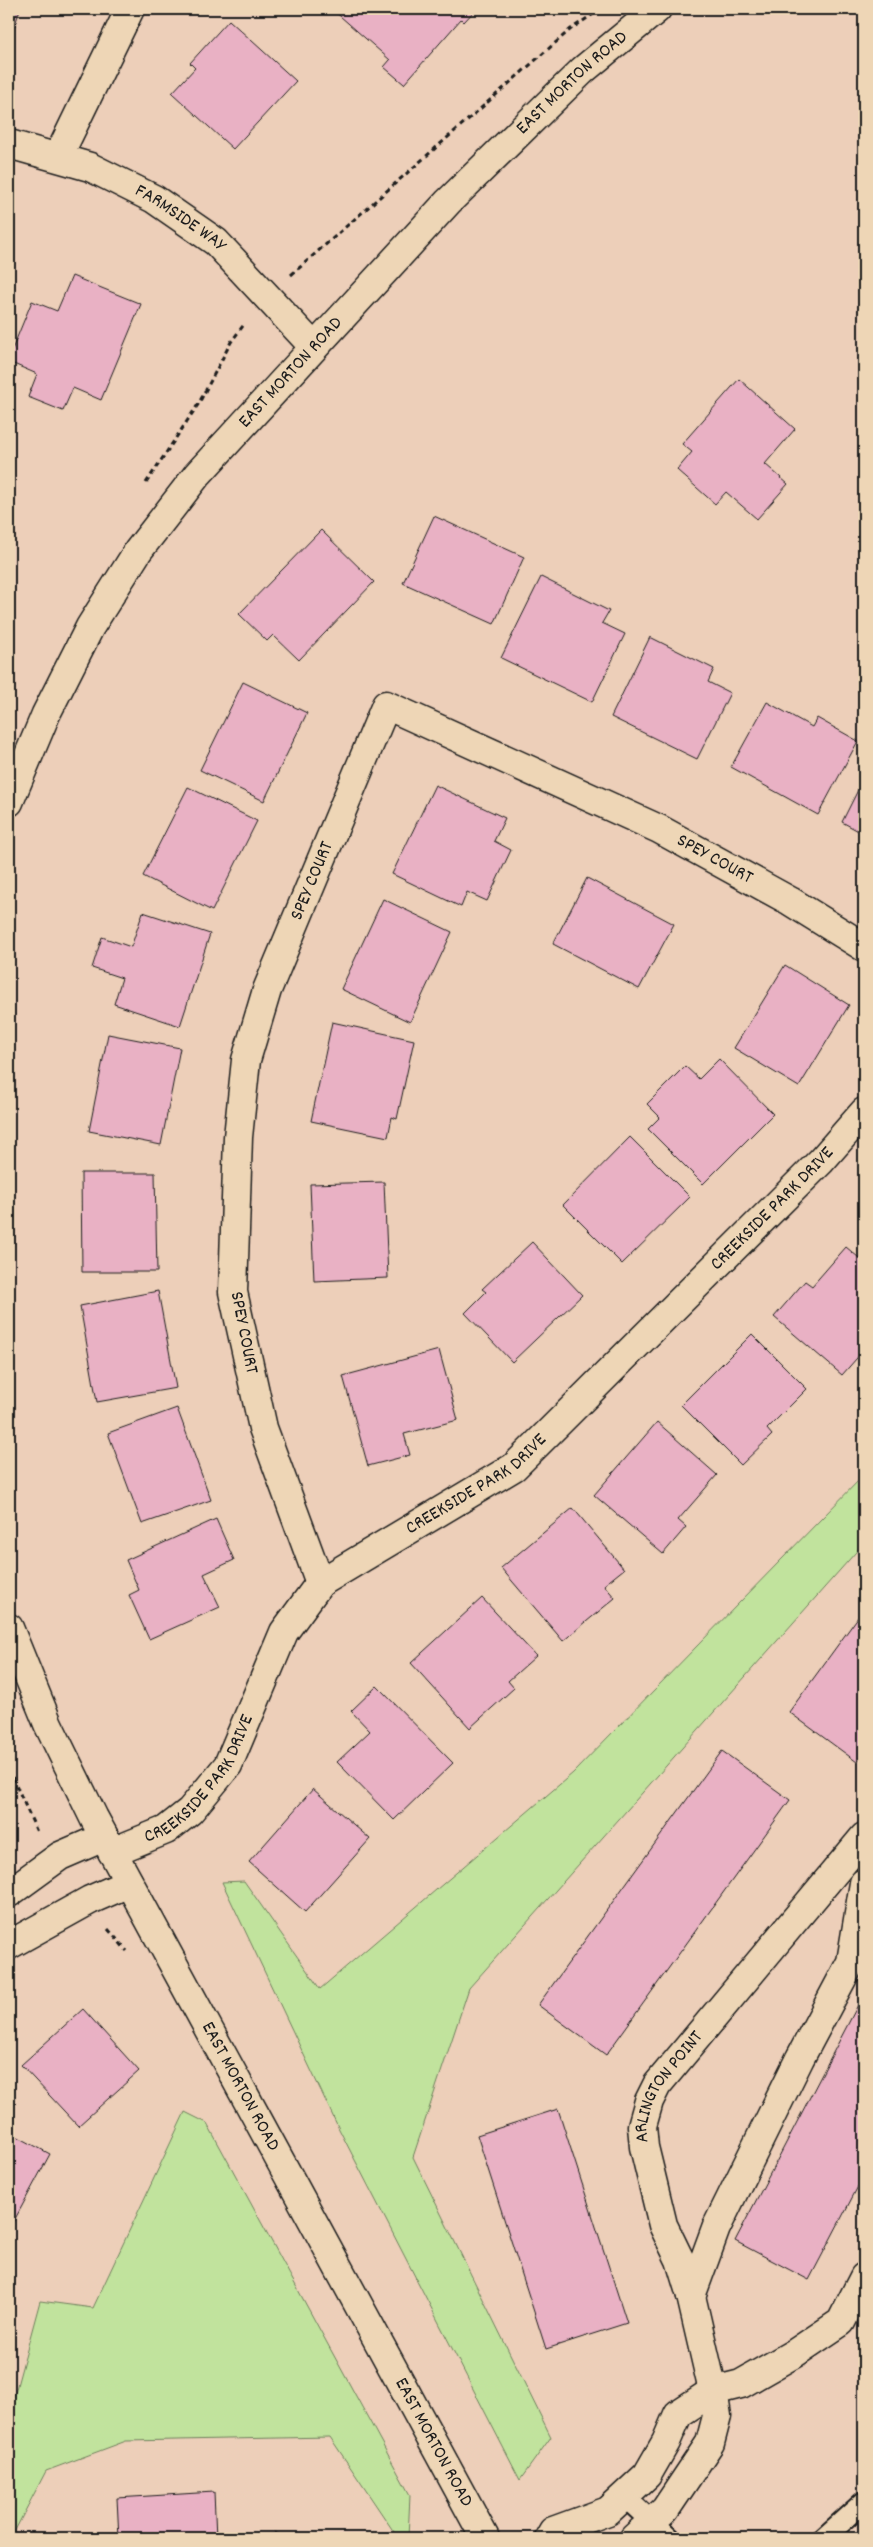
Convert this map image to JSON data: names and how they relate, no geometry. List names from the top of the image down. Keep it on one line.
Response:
{"streets":{"street":["EAST MORTON ROAD","FARMSIDE WAY","SPEY COURT","CREEKSIDE PARK DRIVE","ARLINGTON POINT"]},"crossings":[["EAST MORTON ROAD","FARMSIDE WAY"],["EAST MORTON ROAD","CREEKSIDE PARK DRIVE"],["SPEY COURT","CREEKSIDE PARK DRIVE"]]}
